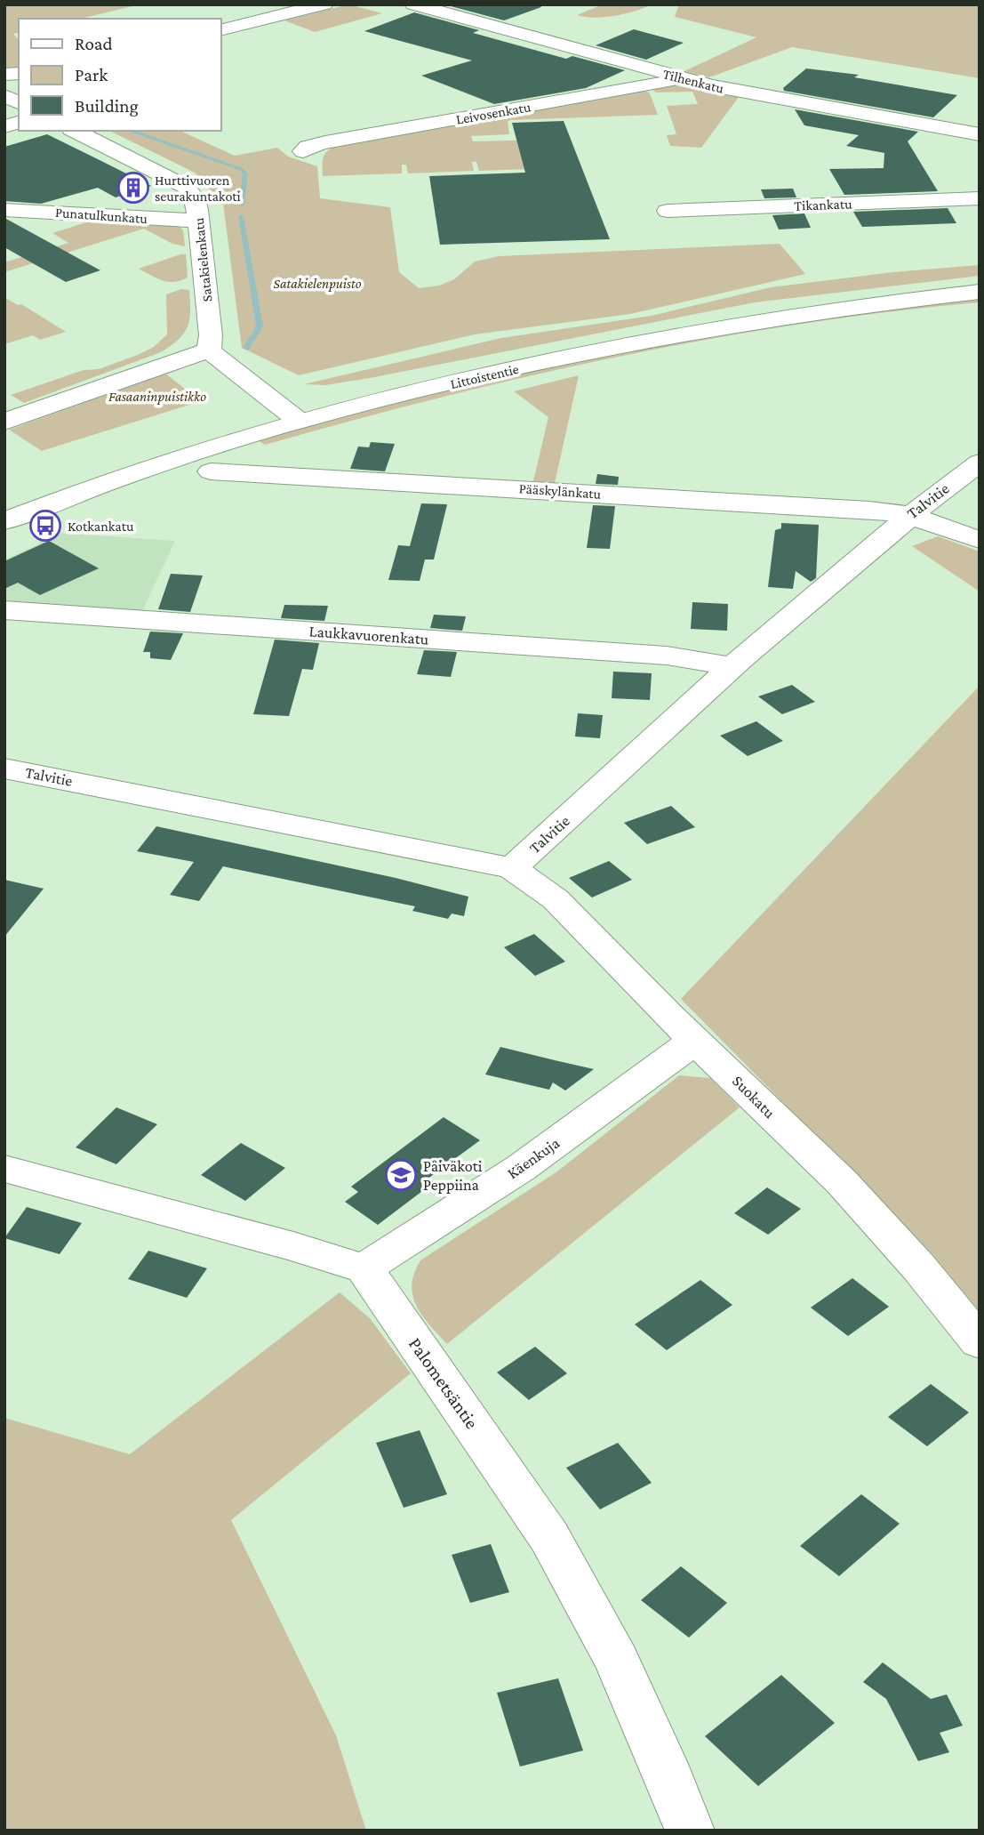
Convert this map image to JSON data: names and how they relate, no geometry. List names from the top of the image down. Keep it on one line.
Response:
{"streets":{"street":["Tilhenkatu","Leivosenkatu","Tikankatu","Punatulkunkatu","Satakielenkatu","Littoistentie","Pääskylänkatu","Talvitie","Laukkavuorenkatu","Suokatu","Käenkuja","Palometsäntie"]},"crossings":[["Tilhenkatu","Leivosenkatu"],["Punatulkunkatu","Satakielenkatu"],["Pääskylänkatu","Talvitie"],["Talvitie","Laukkavuorenkatu"],["Talvitie","Suokatu"],["Suokatu","Käenkuja"],["Käenkuja","Palometsäntie"]],"parks":["Satakielenpuisto","Fasaaninpuistikko"],"places":{"building":["Hurttivuoren seurakuntakoti"],"bus stop":["Kotkankatu"],"school or university":["Päiväkoti Peppiina"]},"legend":["Road","Park","Building"]}
